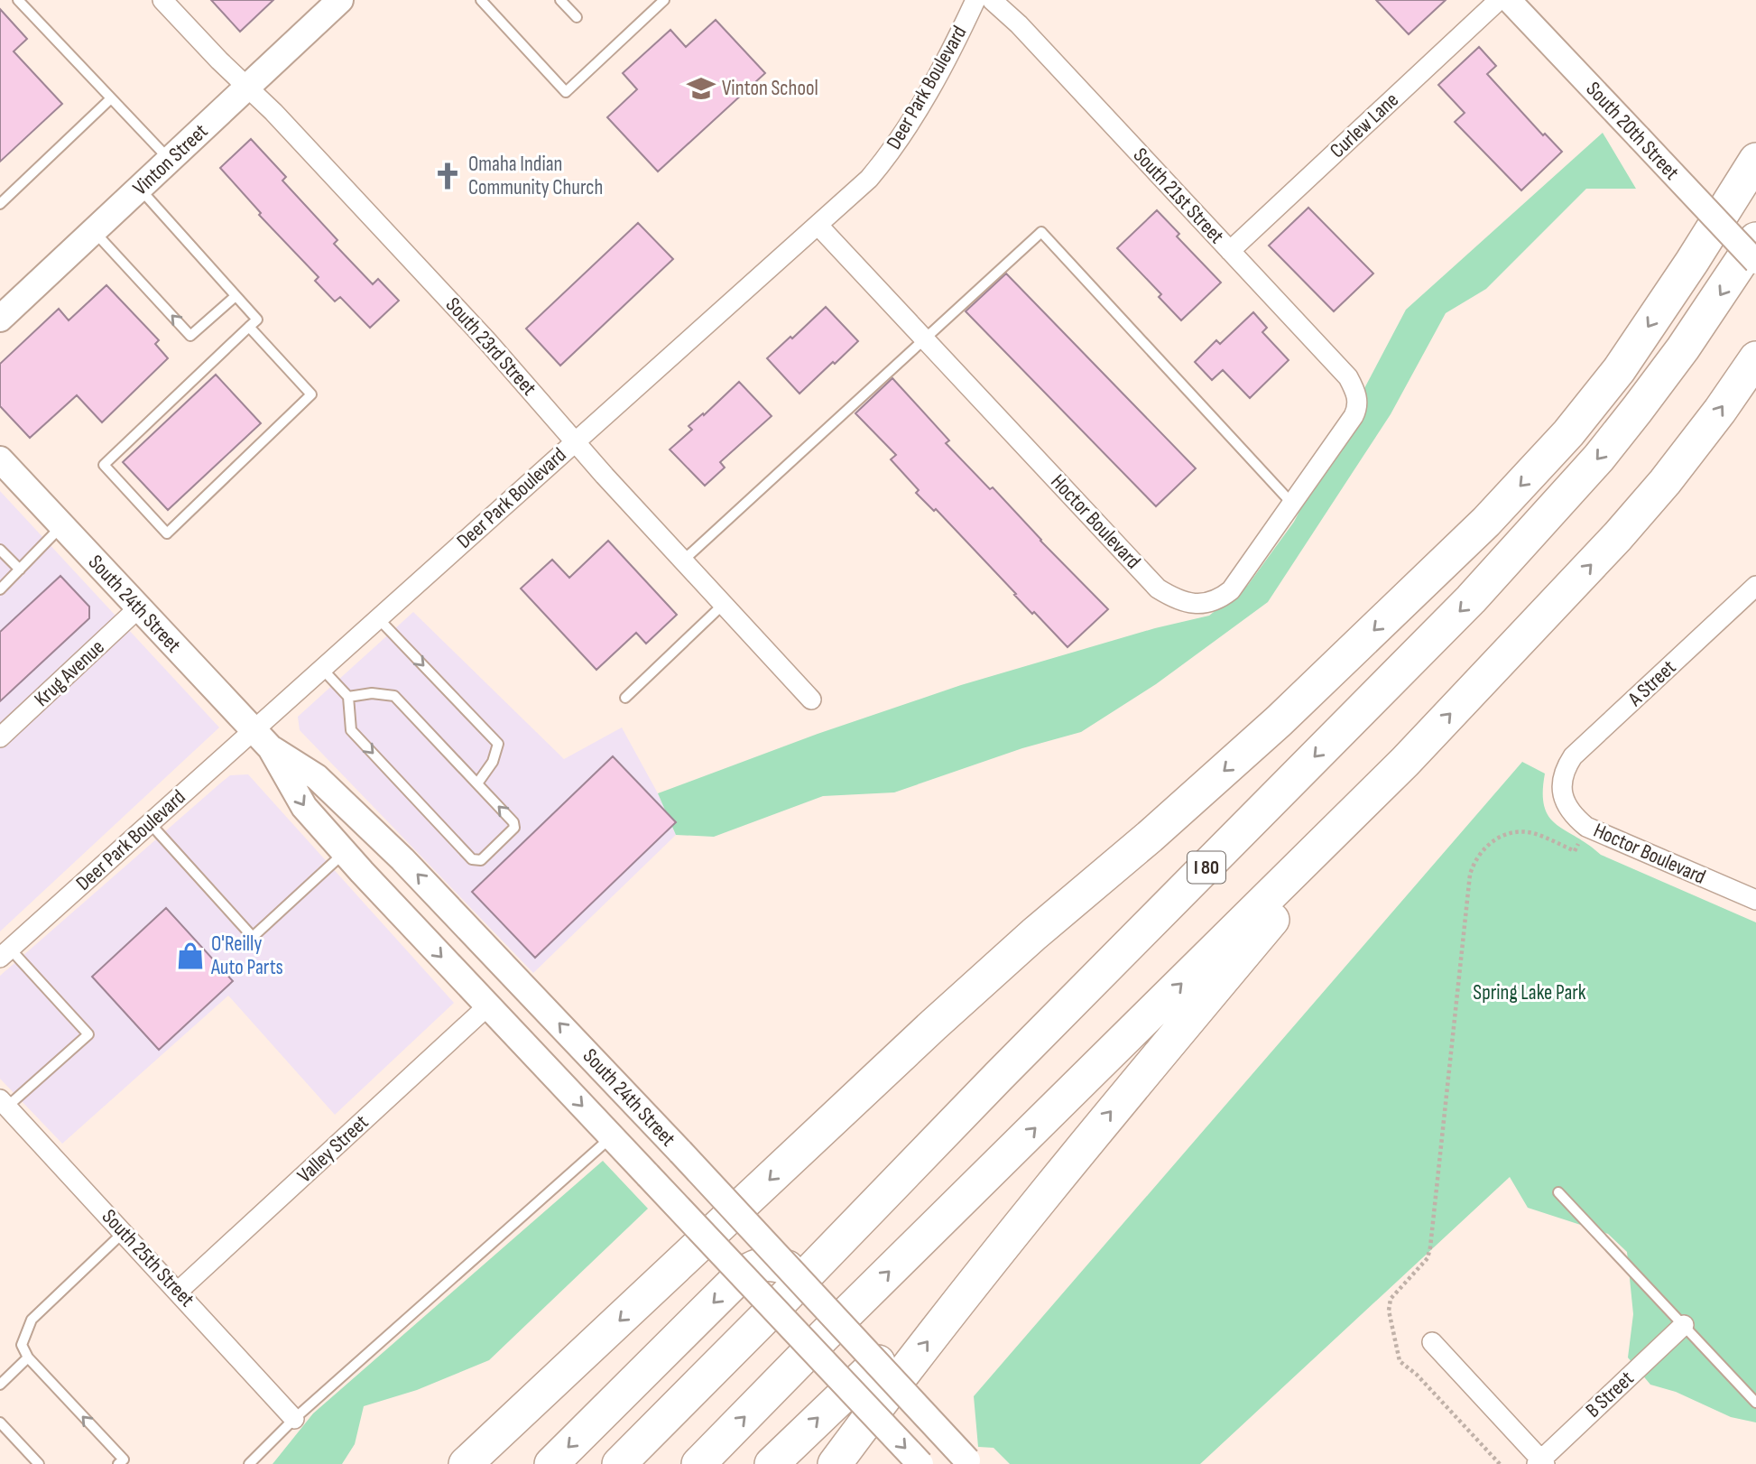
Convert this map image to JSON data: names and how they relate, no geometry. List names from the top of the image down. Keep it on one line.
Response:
{"streets":{"highway":["I 80"],"main road":["Vinton Street","South 24th Street"],"street":["Deer Park Boulevard","Curlew Lane","South 20th Street","South 21st Street","South 23rd Street","Hoctor Boulevard","Krug Avenue","A Street","Valley Street","South 25th Street","B Street"]},"crossings":[["Deer Park Boulevard","South 23rd Street"],["Deer Park Boulevard","Hoctor Boulevard"],["Deer Park Boulevard","South 24th Street"],["Curlew Lane","South 21st Street"],["Vinton Street","South 23rd Street"],["South 21st Street","Hoctor Boulevard"],["Hoctor Boulevard","A Street"],["South 24th Street","Krug Avenue"],["South 24th Street","Valley Street"],["Valley Street","South 25th Street"]],"parks":["Spring Lake Park"],"places":{"school or university":["Vinton School"],"church":["Omaha Indian Community Church"],"shop":["O'Reilly Auto Parts"]}}
